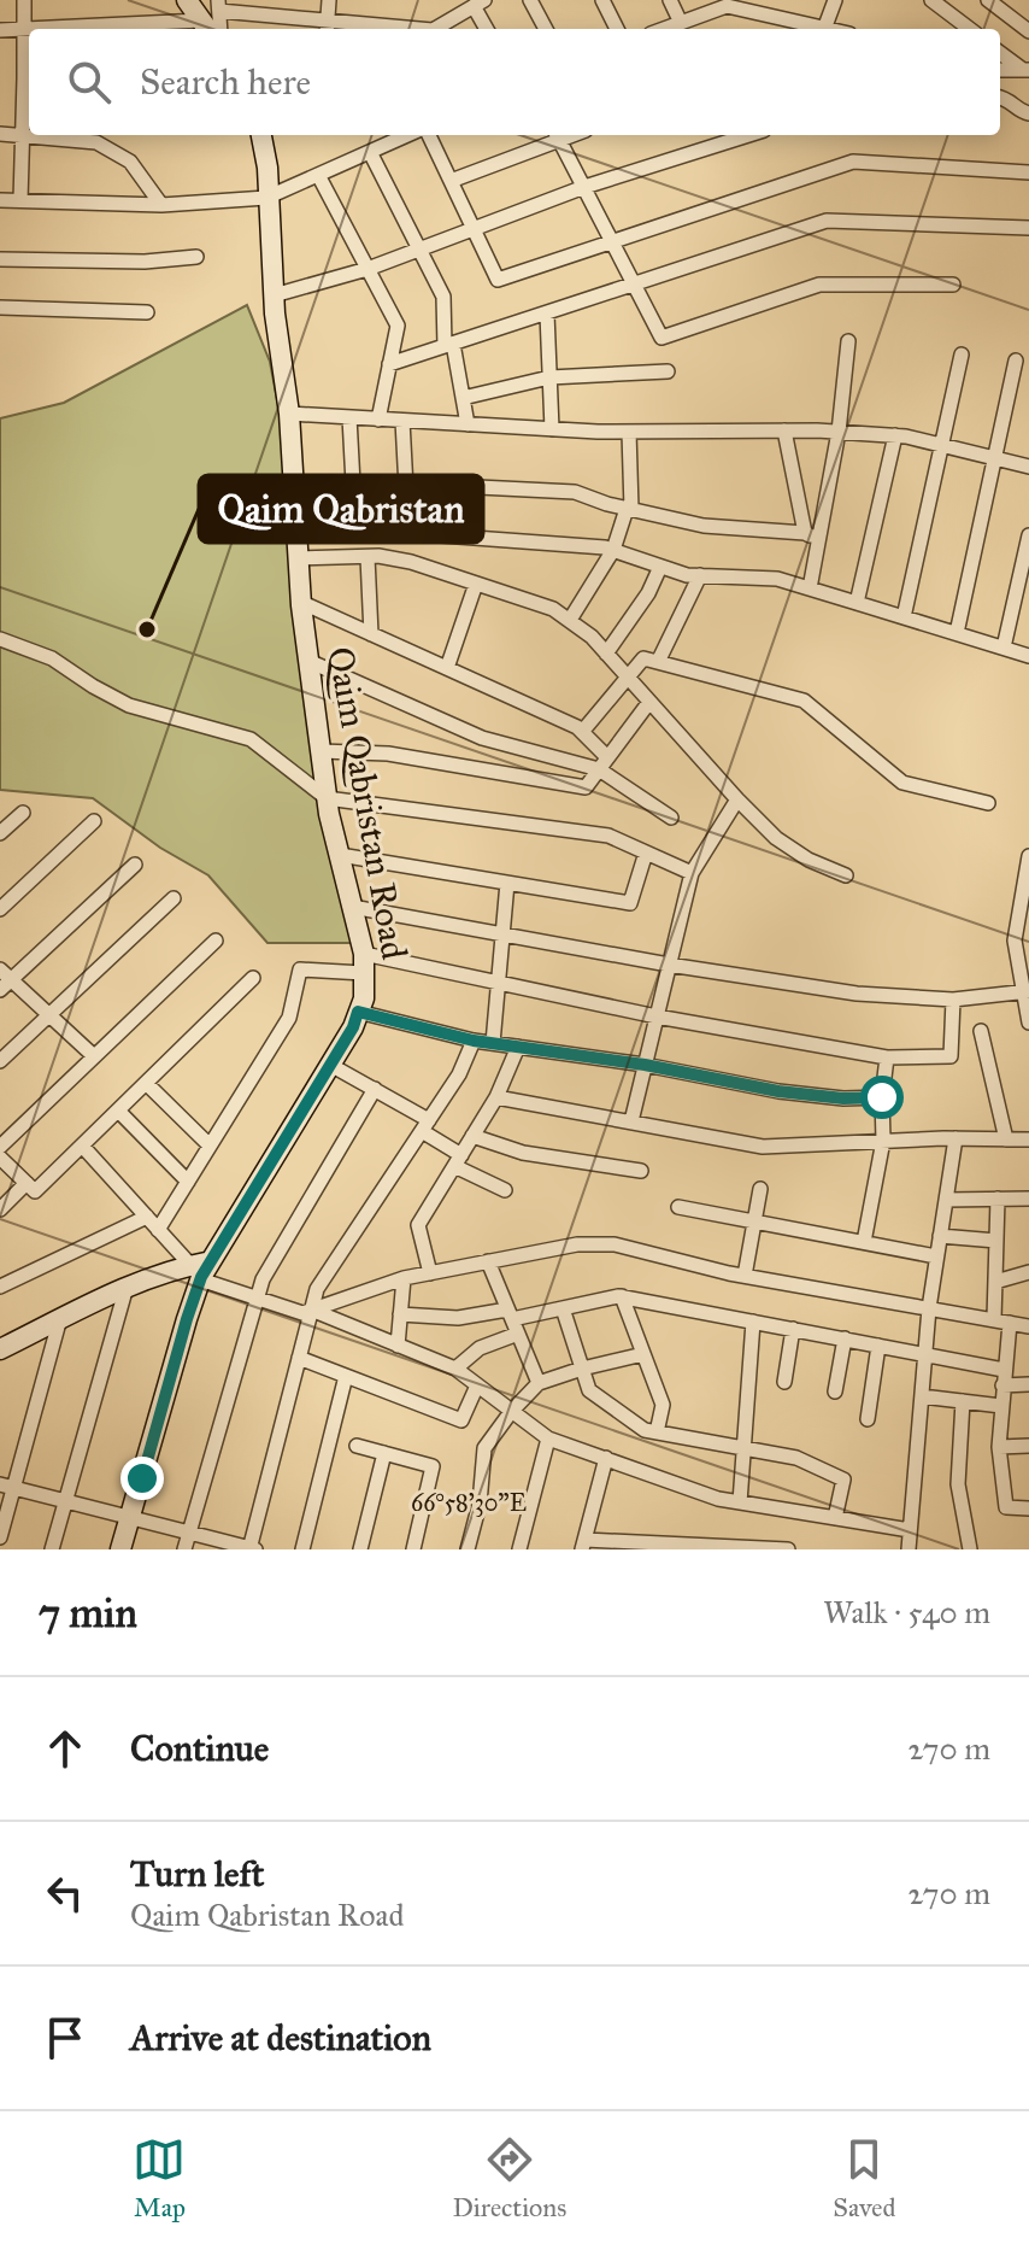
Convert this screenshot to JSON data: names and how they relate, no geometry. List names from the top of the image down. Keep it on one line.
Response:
{"streets":{"street":["Qaim Qabristan Road"]},"places":["Qaim Qabristan"],"page":{"search":"Search here","heading":["7 min","Walk · 540 m"],"list":[["Continue","270 m"],["Turn left","Qaim Qabristan Road","270 m"],"Arrive at destination"],"nav":["Map","Directions","Saved"]},"coordinates":["66°58'30\"E"]}
